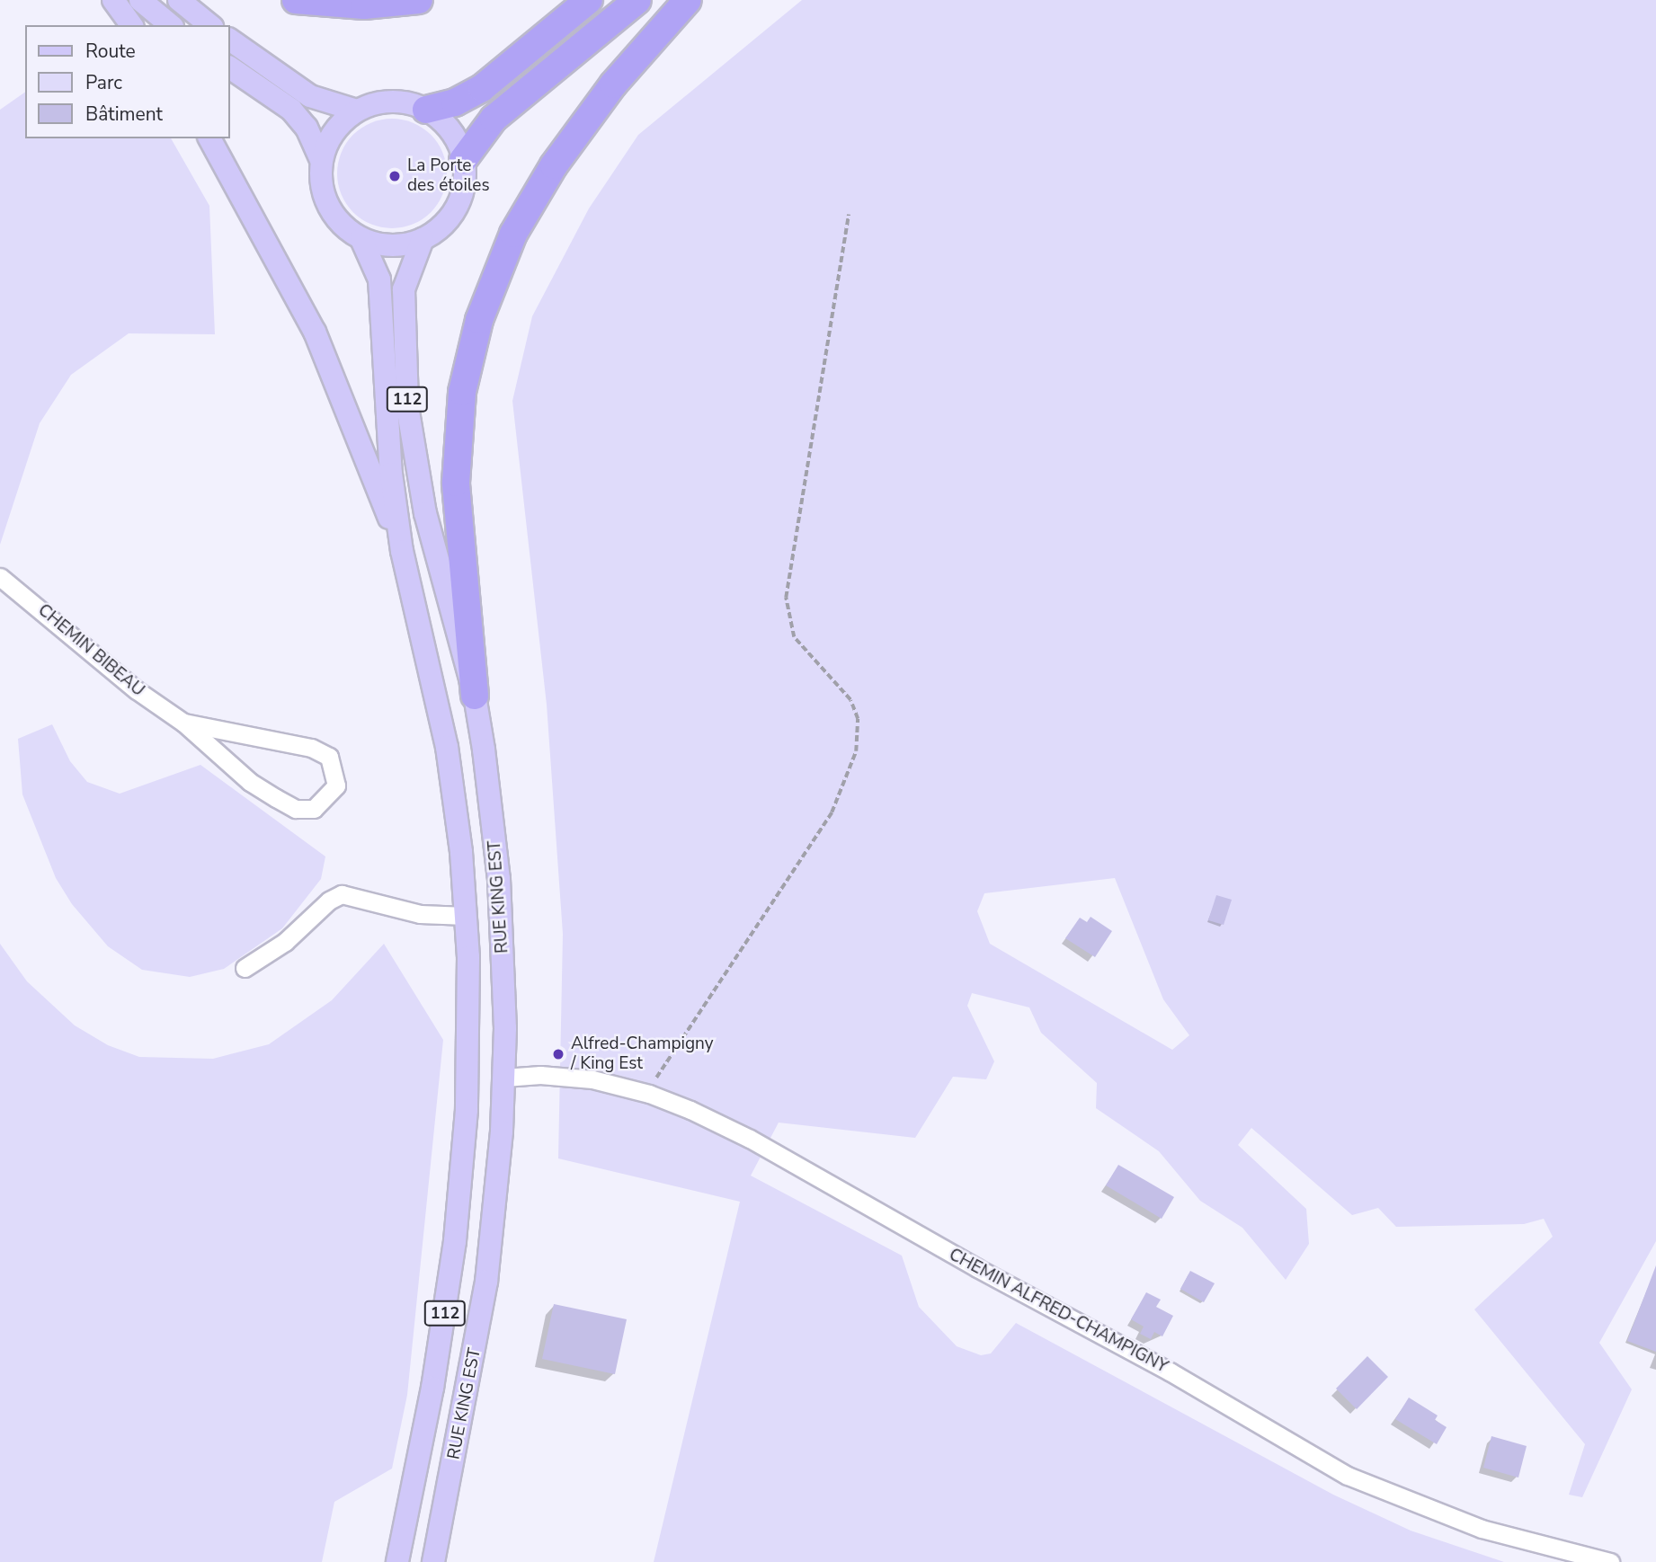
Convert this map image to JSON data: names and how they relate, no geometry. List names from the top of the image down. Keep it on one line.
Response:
{"streets":{"main road":["112","RUE KING EST"],"street":["CHEMIN BIBEAU","CHEMIN ALFRED-CHAMPIGNY"]},"crossings":[["112","RUE KING EST"],["RUE KING EST","CHEMIN ALFRED-CHAMPIGNY"]],"places":["La Porte des étoiles","Alfred-Champigny / King Est"],"legend":["Route","Parc","Bâtiment"]}
